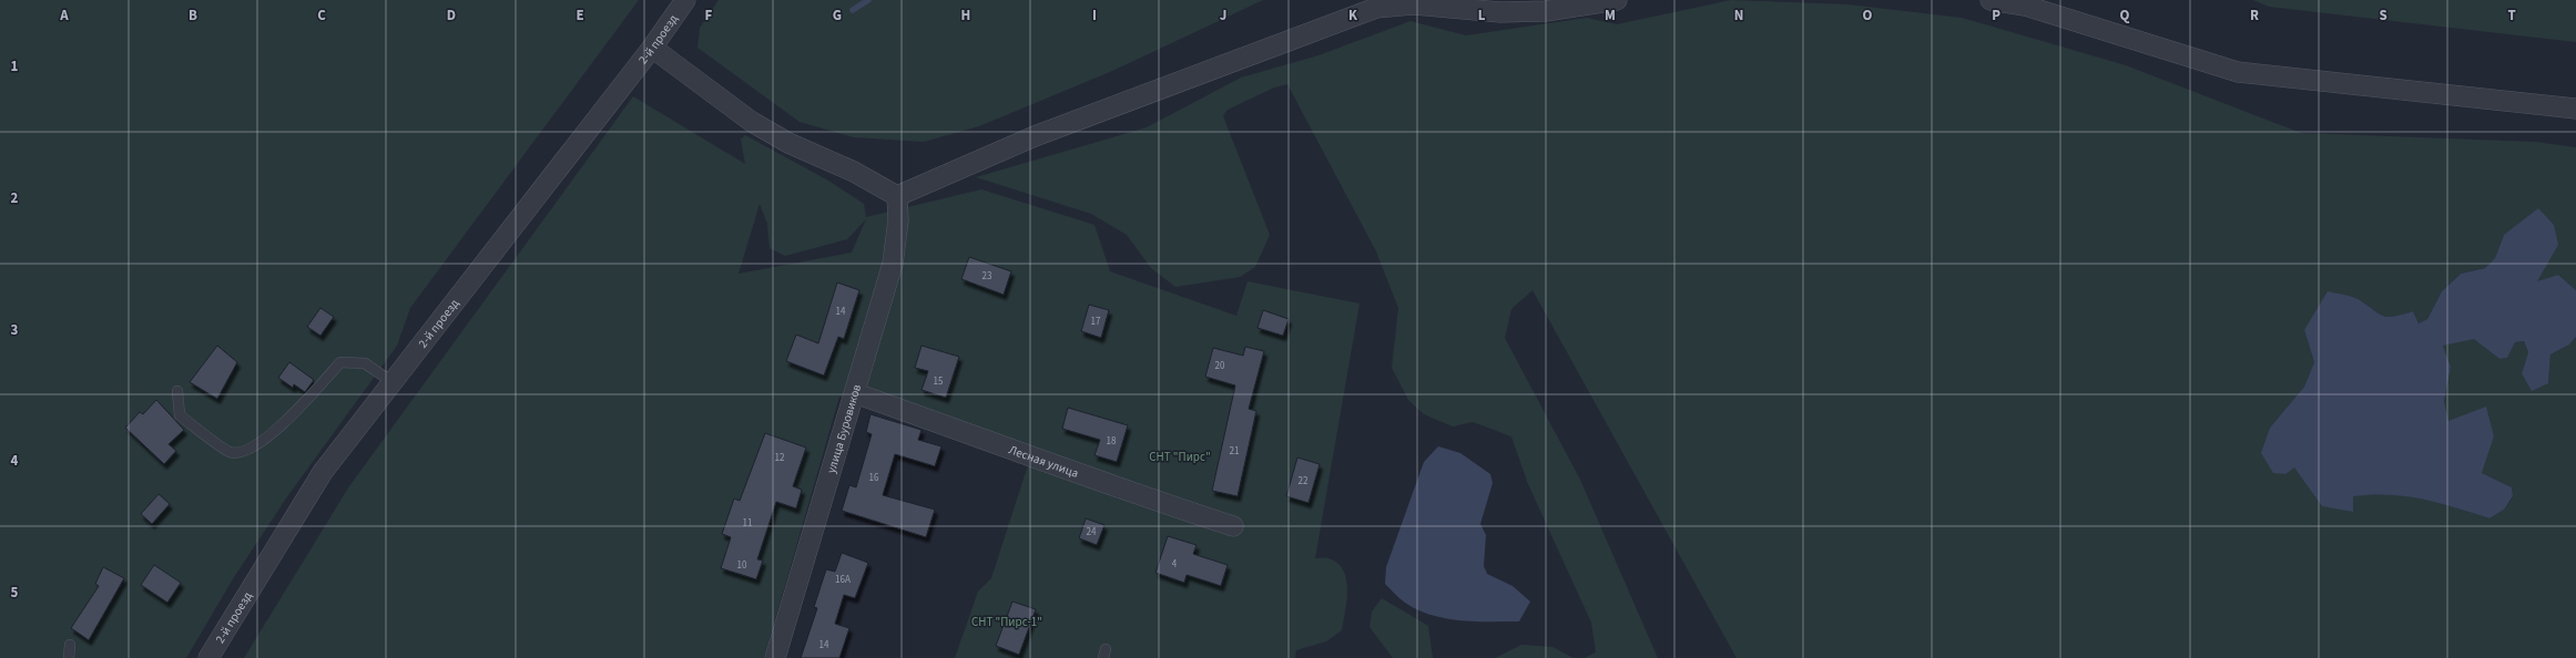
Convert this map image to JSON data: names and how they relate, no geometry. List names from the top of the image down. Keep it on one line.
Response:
{"streets":{"street":["2-й проезд","улица Буровиков","Лесная улица"]},"crossings":[["улица Буровиков","Лесная улица"]],"parks":["СНТ \"Пирс\"","СНТ \"Пирс-1\""],"house_numbers":["23","14","17","20","15","18","21","12","16","22","11","24","4","10","16А","14"],"grid":{"columns":["A","B","C","D","E","F","G","H","I","J","K","L","M","N","O","P","Q","R","S","T"],"rows":["1","2","3","4","5"]}}
